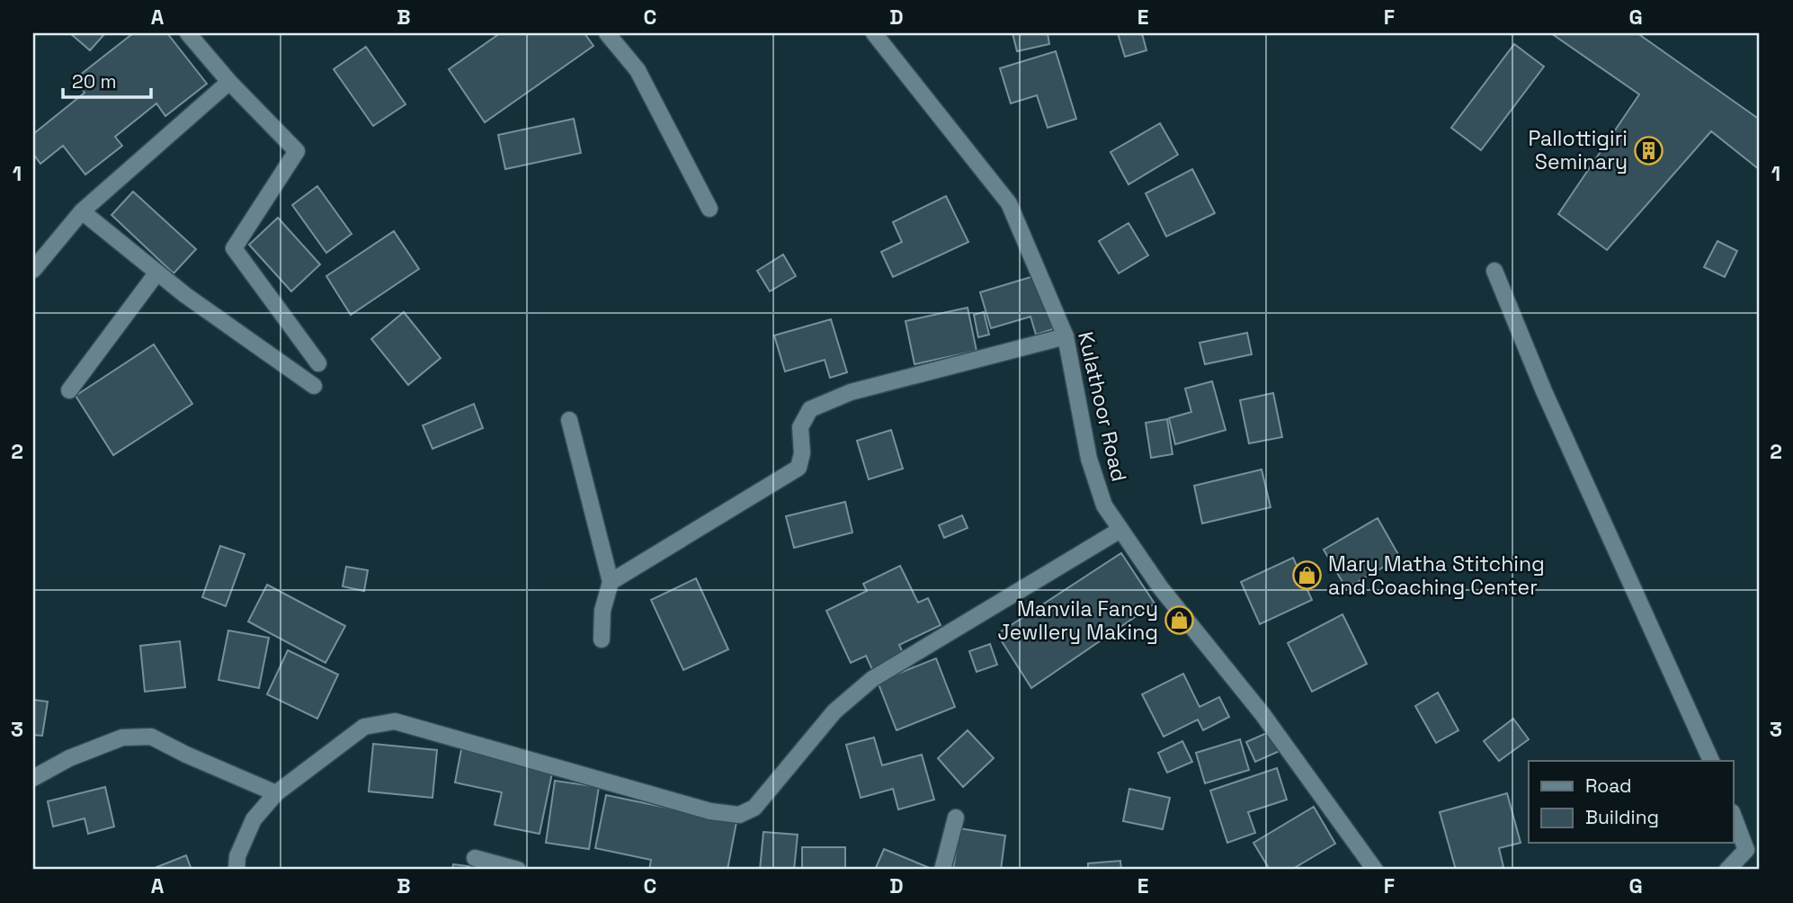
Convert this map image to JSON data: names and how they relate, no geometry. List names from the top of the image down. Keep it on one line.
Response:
{"streets":{"street":["Kulathoor Road"]},"places":{"building":["Pallottigiri Seminary"],"shop":["Mary Matha Stitching and Coaching Center","Manvila Fancy Jewllery Making"]},"legend":["Road","Building"],"scale_bar":"20 m","grid":{"columns":["A","B","C","D","E","F","G"],"rows":["1","2","3"]}}
